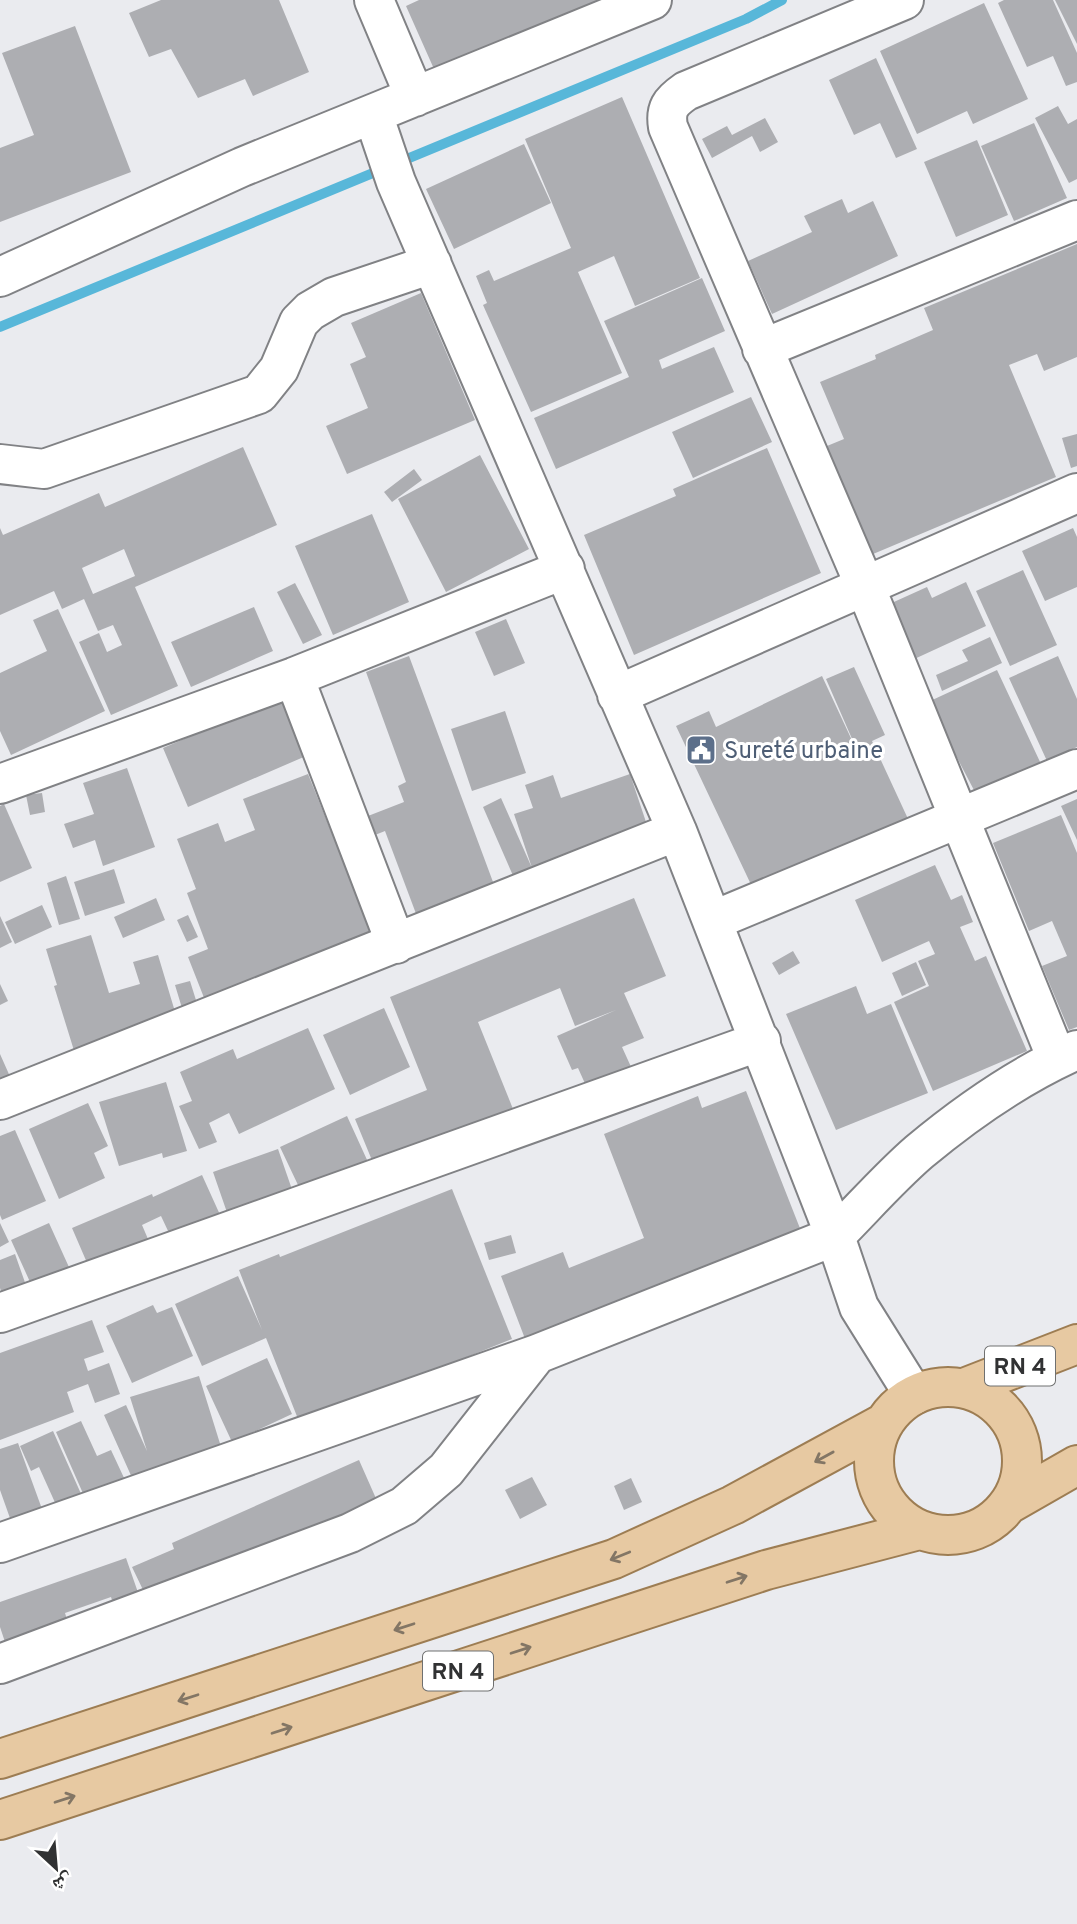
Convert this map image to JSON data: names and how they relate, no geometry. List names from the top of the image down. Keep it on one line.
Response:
{"streets":{"main road":["RN 4"]},"places":{"public building":["Sureté urbaine"]},"north":"bottom right"}
